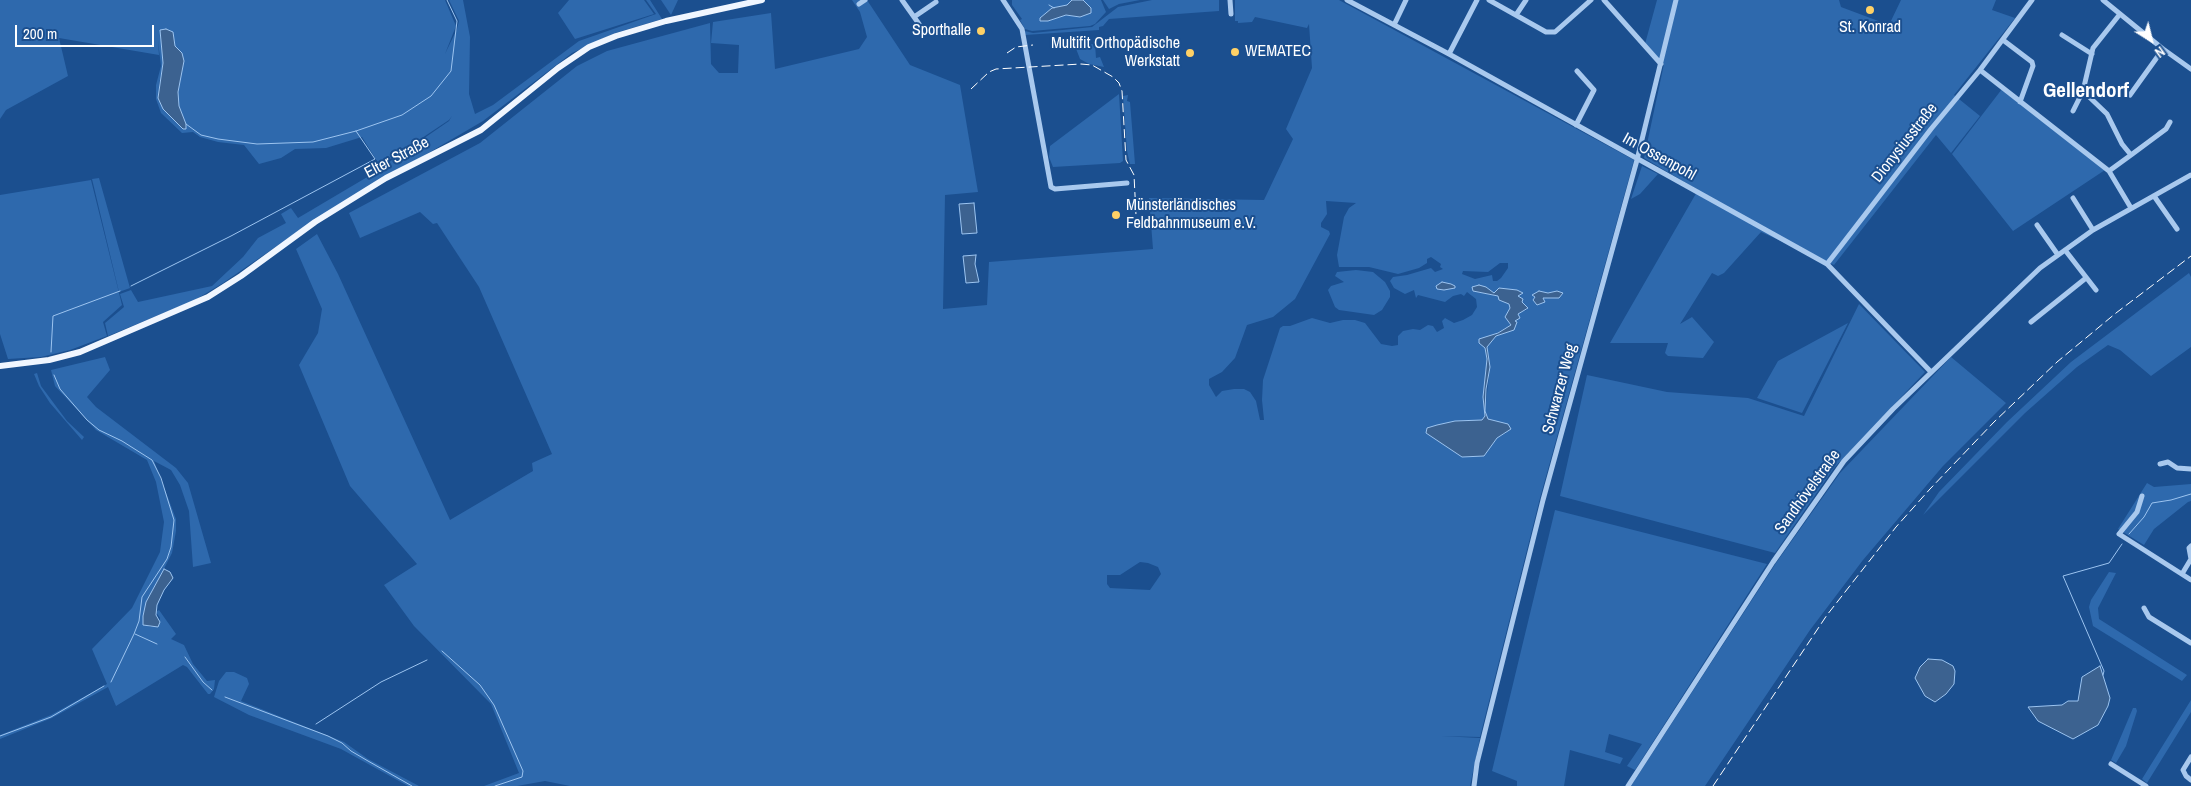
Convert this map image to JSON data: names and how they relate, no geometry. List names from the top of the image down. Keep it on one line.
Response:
{"streets":{"main road":["Elter Straße"],"street":["Dionysiusstraße","Im Ossenpohl","Schwarzer Weg","Sandhövelstraße"]},"crossings":[["Dionysiusstraße","Im Ossenpohl"],["Im Ossenpohl","Schwarzer Weg"],["Im Ossenpohl","Sandhövelstraße"]],"districts":["Gellendorf"],"places":["St. Konrad","Sporthalle","WEMATEC","Multifit Orthopädische Werkstatt","Münsterländisches Feldbahnmuseum e.V."],"scale_bar":"200 m","north":"bottom right"}
